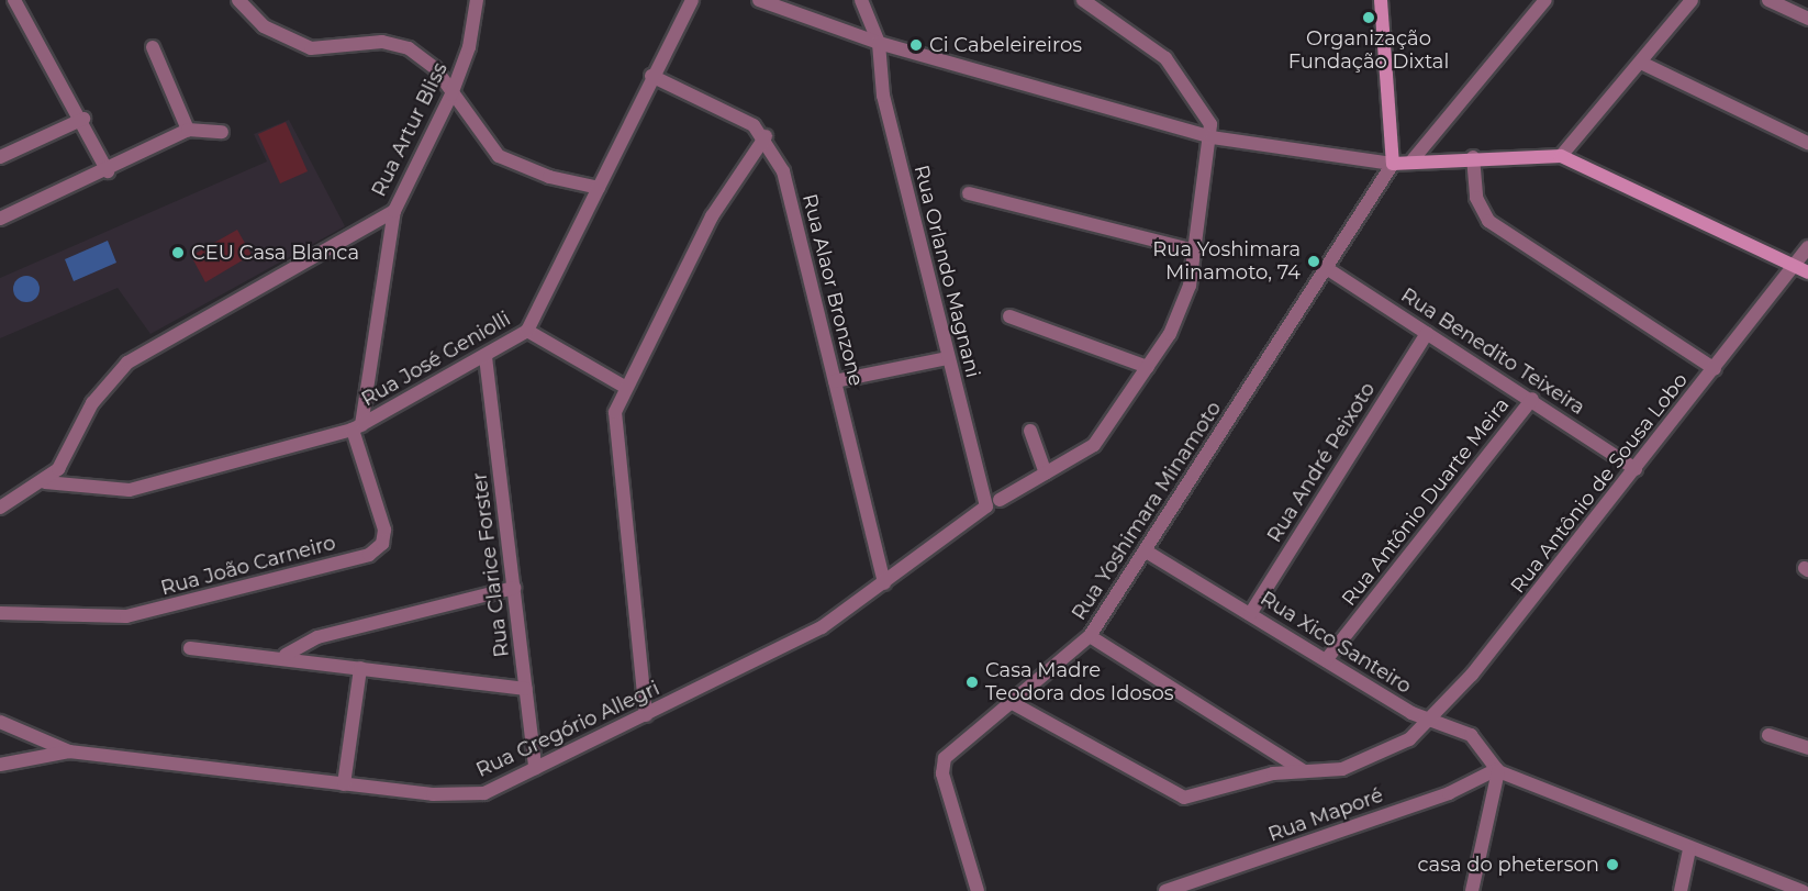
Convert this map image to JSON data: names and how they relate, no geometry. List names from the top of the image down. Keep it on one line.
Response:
{"streets":{"street":["Rua Artur Bliss","Rua Orlando Magnani","Rua Alaor Bronzone","Rua Benedito Teixeira","Rua José Geniolli","Rua André Peixoto","Rua Antônio de Sousa Lobo","Rua Antônio Duarte Meira","Rua Yoshimara Minamoto","Rua Clarice Forster","Rua João Carneiro","Rua Xico Santeiro","Rua Gregório Allegri","Rua Maporé"]},"crossings":[["Rua Artur Bliss","Rua José Geniolli"],["Rua Orlando Magnani","Rua Gregório Allegri"],["Rua Alaor Bronzone","Rua José Geniolli"],["Rua Alaor Bronzone","Rua Gregório Allegri"],["Rua Benedito Teixeira","Rua André Peixoto"],["Rua Benedito Teixeira","Rua Antônio de Sousa Lobo"],["Rua Benedito Teixeira","Rua Antônio Duarte Meira"],["Rua Benedito Teixeira","Rua Yoshimara Minamoto"],["Rua José Geniolli","Rua Clarice Forster"],["Rua José Geniolli","Rua João Carneiro"],["Rua André Peixoto","Rua Xico Santeiro"],["Rua Antônio de Sousa Lobo","Rua Xico Santeiro"],["Rua Antônio Duarte Meira","Rua Xico Santeiro"],["Rua Yoshimara Minamoto","Rua Xico Santeiro"],["Rua Clarice Forster","Rua Gregório Allegri"],["Rua Xico Santeiro","Rua Maporé"]],"places":["Organização Fundação Dixtal","Ci Cabeleireiros","CEU Casa Blanca","Rua Yoshimara Minamoto, 74","Casa Madre Teodora dos Idosos","casa do pheterson"]}
